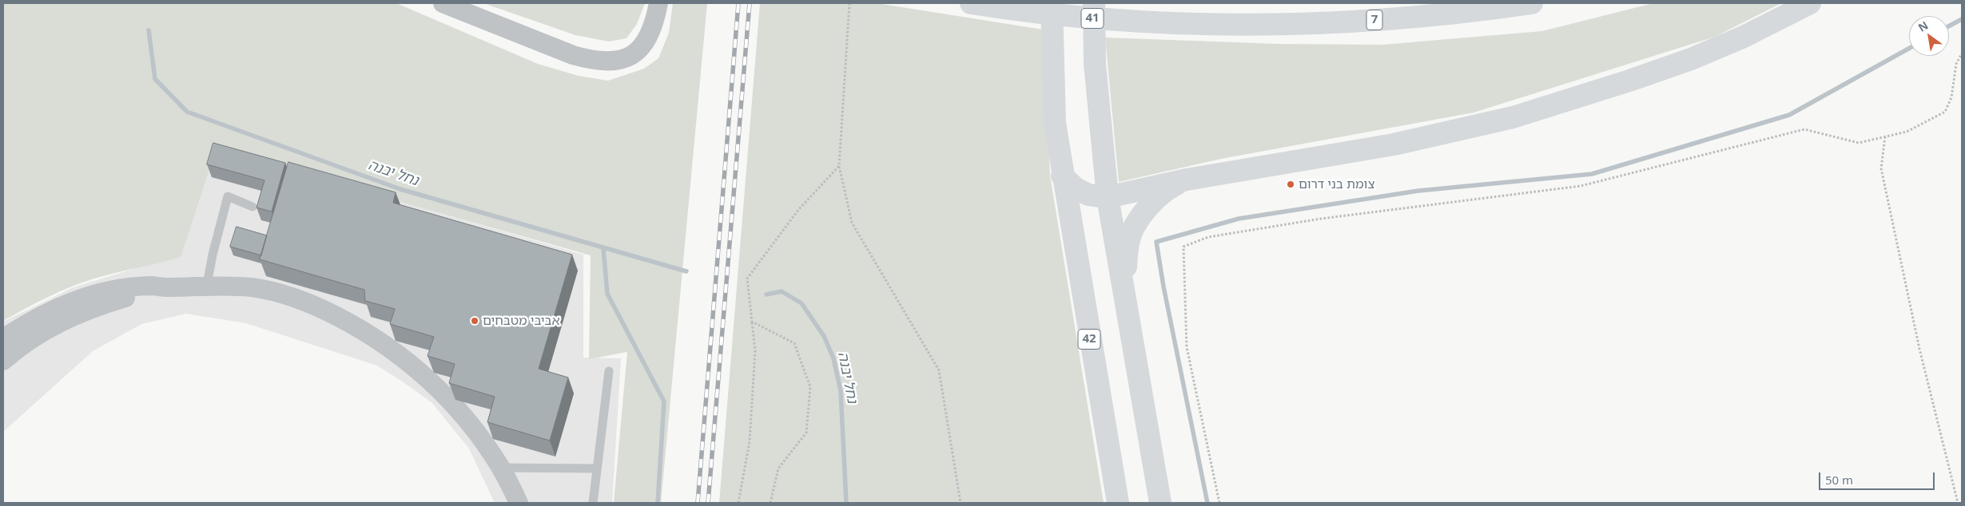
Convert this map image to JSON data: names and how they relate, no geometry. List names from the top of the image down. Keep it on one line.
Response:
{"streets":{"highway":["41","7","42"]},"crossings":[["41","7"]],"water":["נחל יבנה"],"places":["צומת בני דרום","אביבי מטבחים"],"scale_bar":"50 m","north":"top left"}
